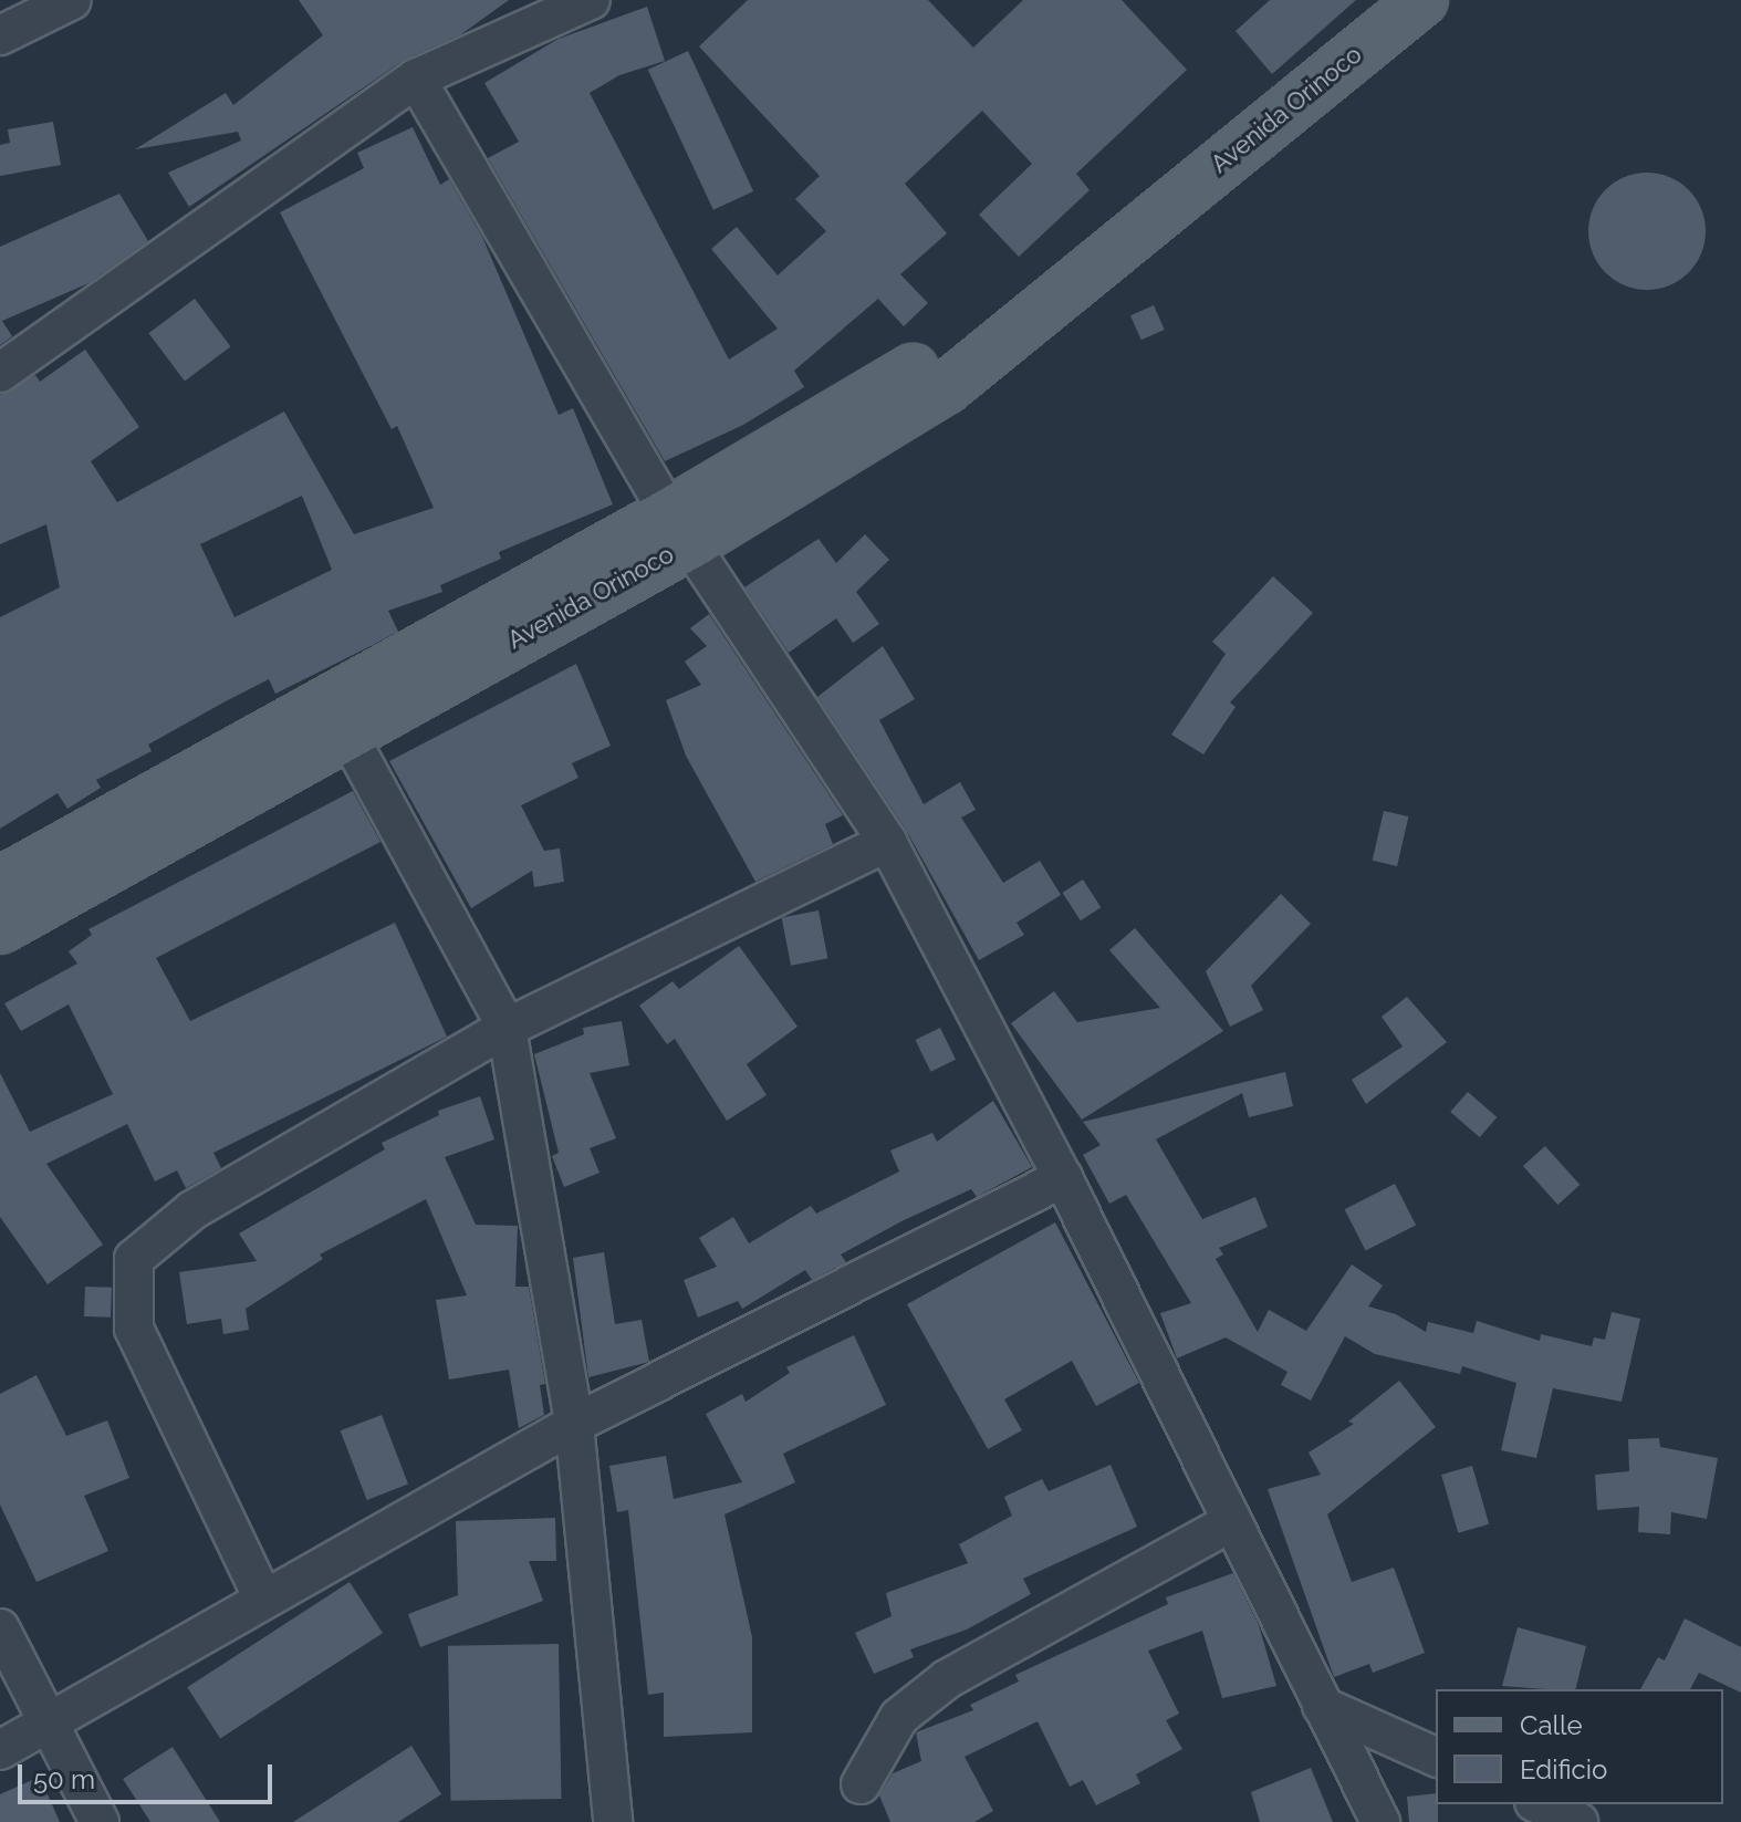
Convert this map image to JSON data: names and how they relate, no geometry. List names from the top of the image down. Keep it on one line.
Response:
{"streets":{"main road":["Avenida Orinoco"]},"legend":["Calle","Edificio"],"scale_bar":"50 m"}
